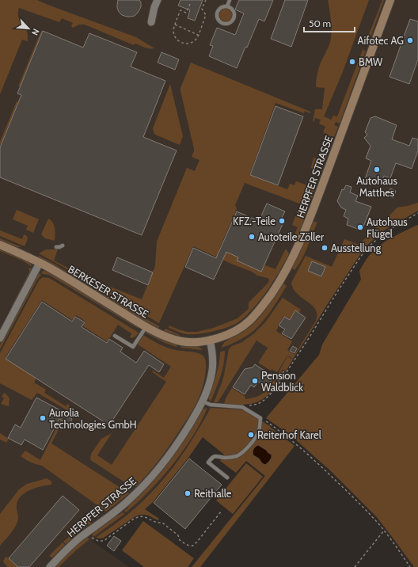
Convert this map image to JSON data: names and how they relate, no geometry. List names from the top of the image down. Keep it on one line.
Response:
{"streets":{"main road":["HERPFER STRASSE","BERKESER STRASSE"]},"crossings":[["HERPFER STRASSE","BERKESER STRASSE"]],"places":["Aifotec AG","BMW","Autohaus Matthes","KFZ.-Teile","Autohaus Flügel","Autoteile Zöller","Ausstellung","Pension Waldblick","Aurolia Technologies GmbH","Reiterhof Karel","Reithalle"],"scale_bar":"50 m","north":"bottom right"}
